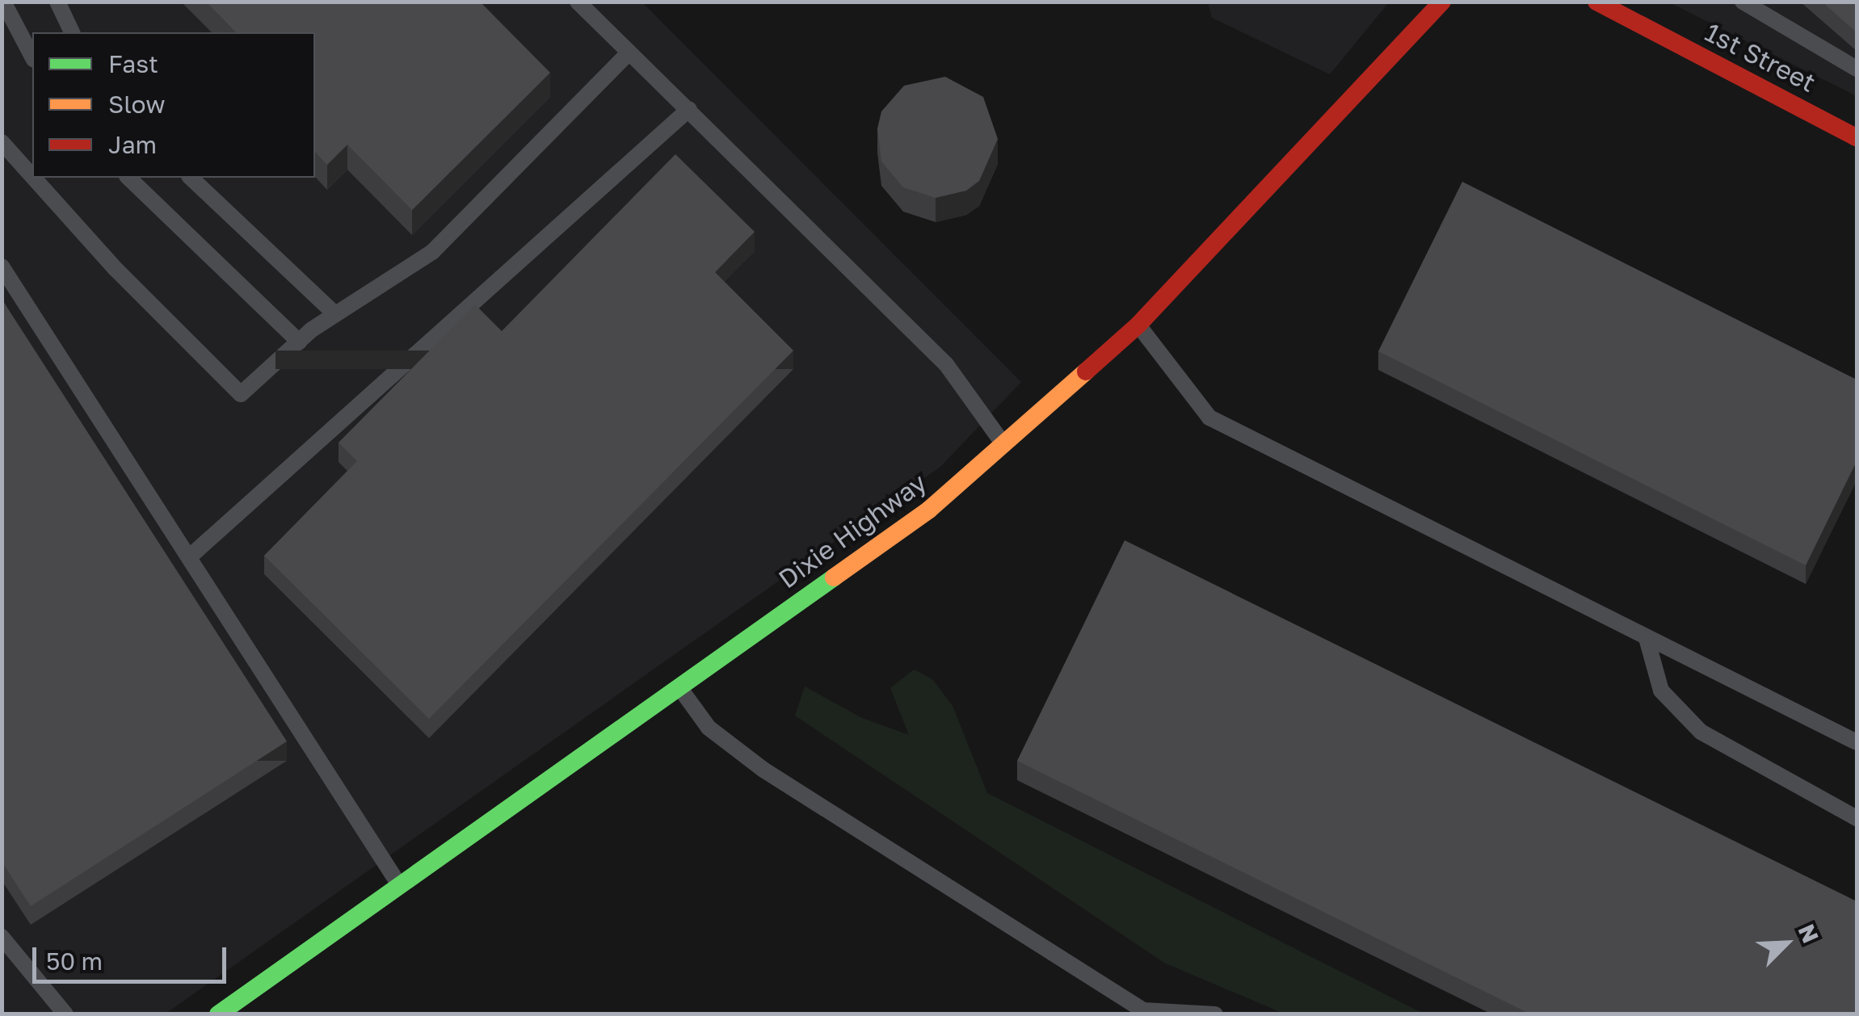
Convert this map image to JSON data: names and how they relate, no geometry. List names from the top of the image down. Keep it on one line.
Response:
{"streets":{"main road":["1st Street","Dixie Highway"]},"legend":["Fast","Slow","Jam"],"scale_bar":"50 m","north":"top right"}
